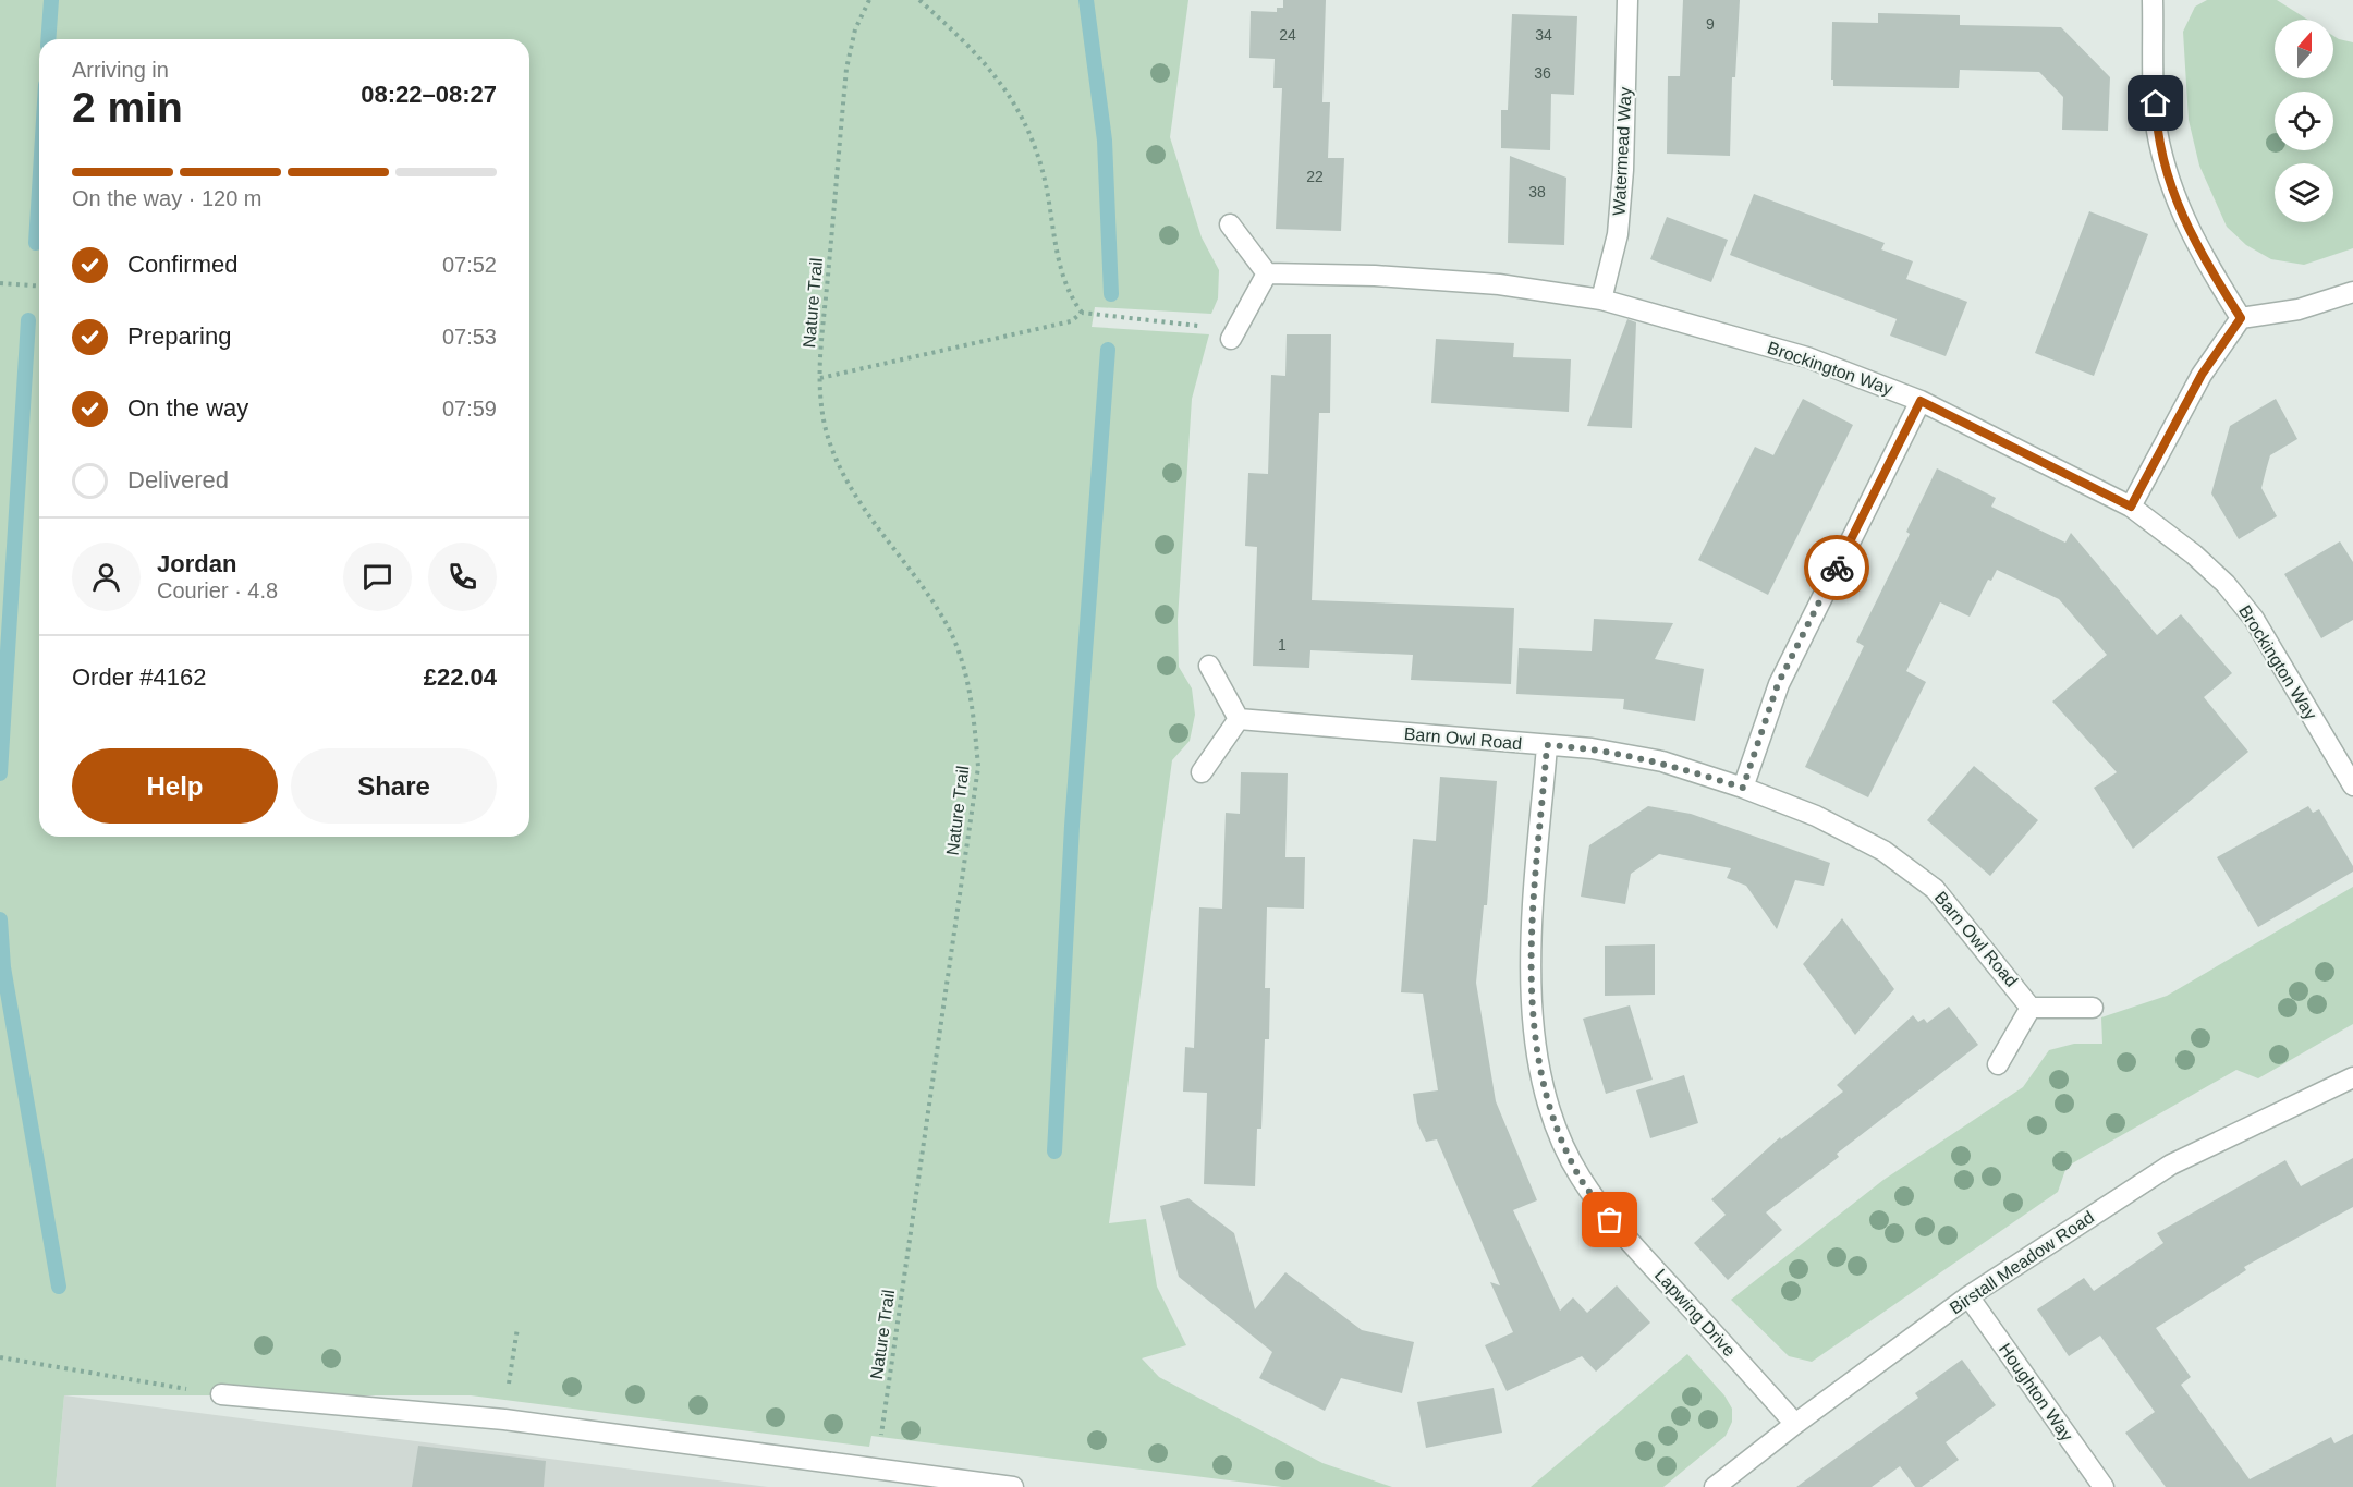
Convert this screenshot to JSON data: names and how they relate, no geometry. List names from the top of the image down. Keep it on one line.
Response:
{"streets":{"street":["Watermead Way","Brockington Way","Barn Owl Road","Birstall Meadow Road","Lapwing Drive","Houghton Way"],"path":["Nature Trail"]},"crossings":[["Watermead Way","Brockington Way"],["Barn Owl Road","Lapwing Drive"],["Birstall Meadow Road","Lapwing Drive"],["Birstall Meadow Road","Houghton Way"]],"house_numbers":["9","24","34","36","22","38","1"],"north":"top","page":{"heading":["2 min","Arriving in","08:22–08:27"],"panel":["Jordan","Courier · 4.8","Order #4162","£22.04"],"bar":"On the way · 120 m","list":[["Confirmed","07:52"],["Preparing","07:53"],["On the way","07:59"],"Delivered"],"buttons":["Help","Share"]}}
